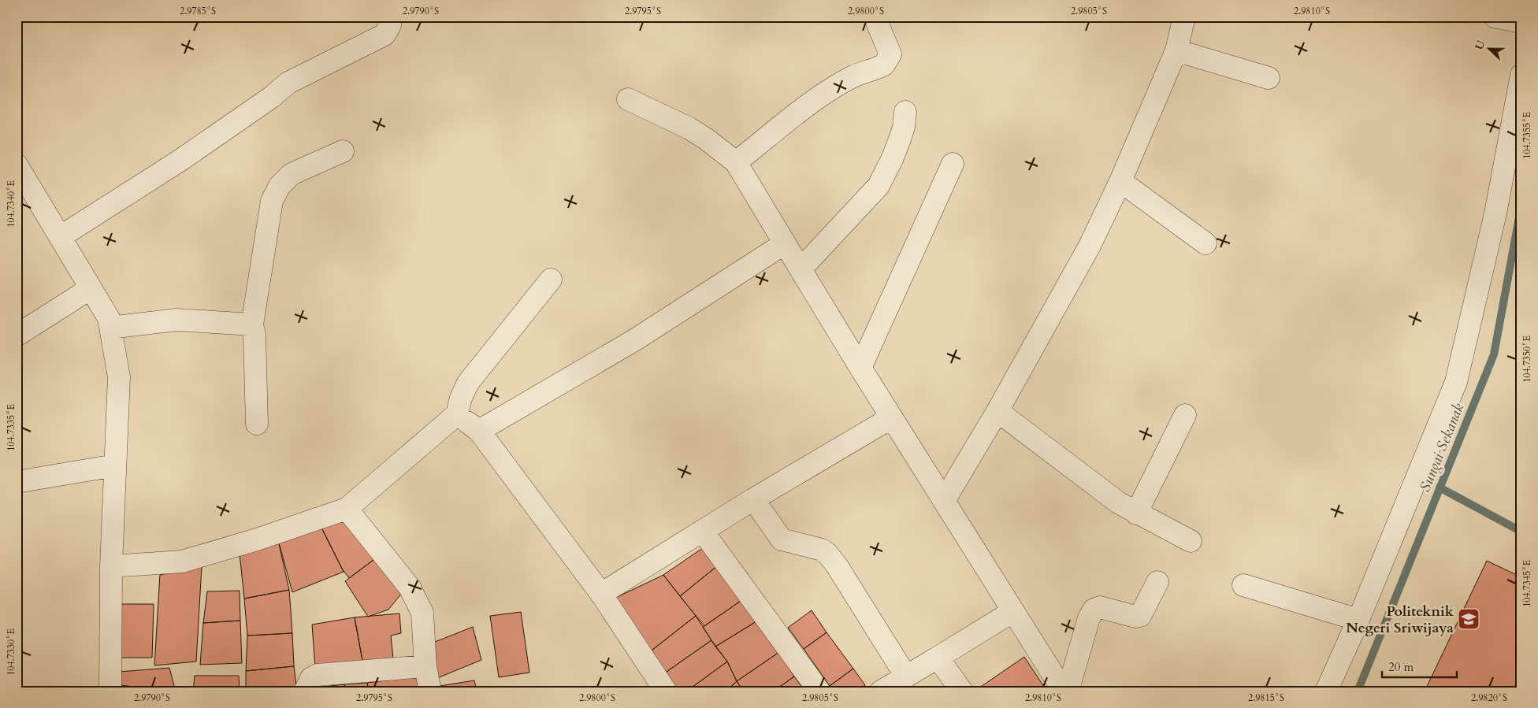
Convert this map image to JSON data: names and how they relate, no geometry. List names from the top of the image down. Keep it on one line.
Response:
{"water":["Sungai Sekanak"],"places":{"school or university":["Politeknik Negeri Sriwijaya"]},"scale_bar":"20 m","north":"left","coordinates":["2.9785°S","2.9790°S","2.9795°S","2.9800°S","2.9805°S","2.9810°S","104.7355°E","104.7340°E","104.7350°E","104.7335°E","104.7345°E","104.7330°E","2.9815°S","2.9820°S"]}
